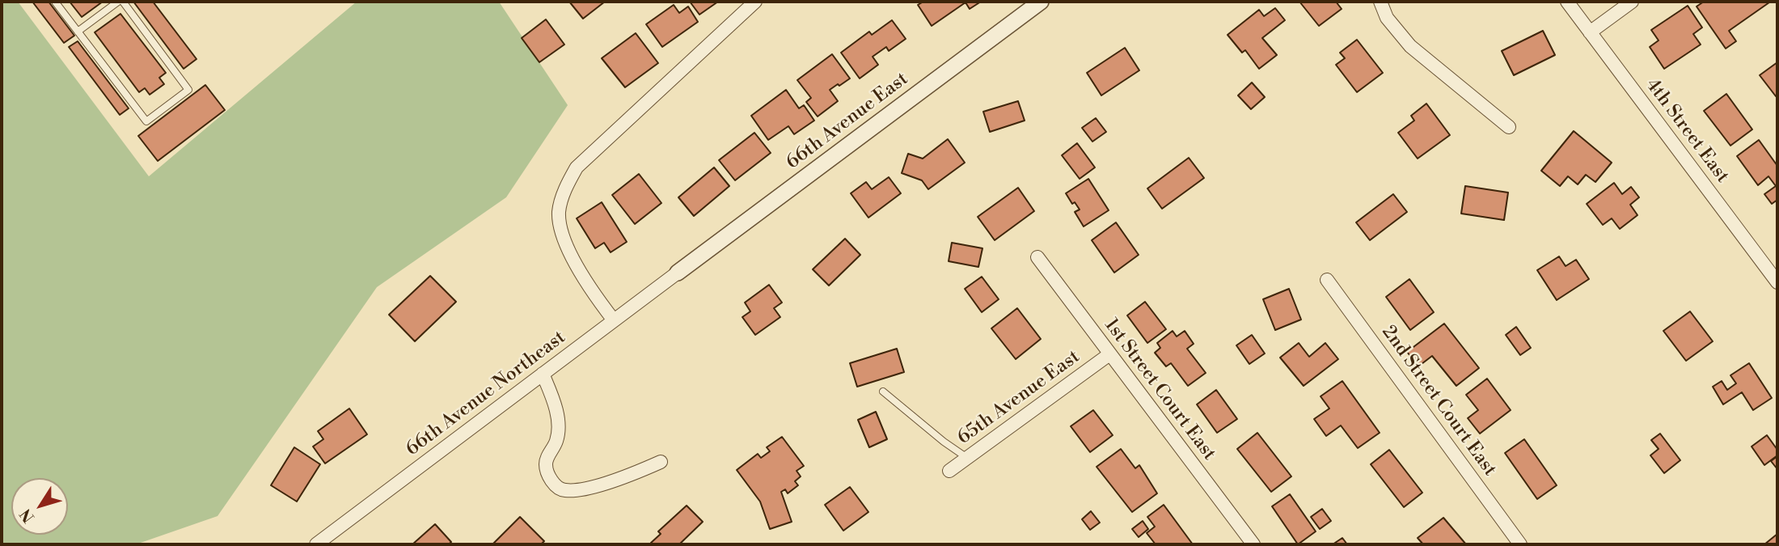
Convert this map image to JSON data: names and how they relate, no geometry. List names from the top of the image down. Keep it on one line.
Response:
{"streets":{"street":["66th Avenue East","4th Street East","1st Street Court East","66th Avenue Northeast","65th Avenue East","2nd Street Court East"]},"crossings":[["66th Avenue East","66th Avenue Northeast"],["1st Street Court East","65th Avenue East"]],"north":"bottom left"}
